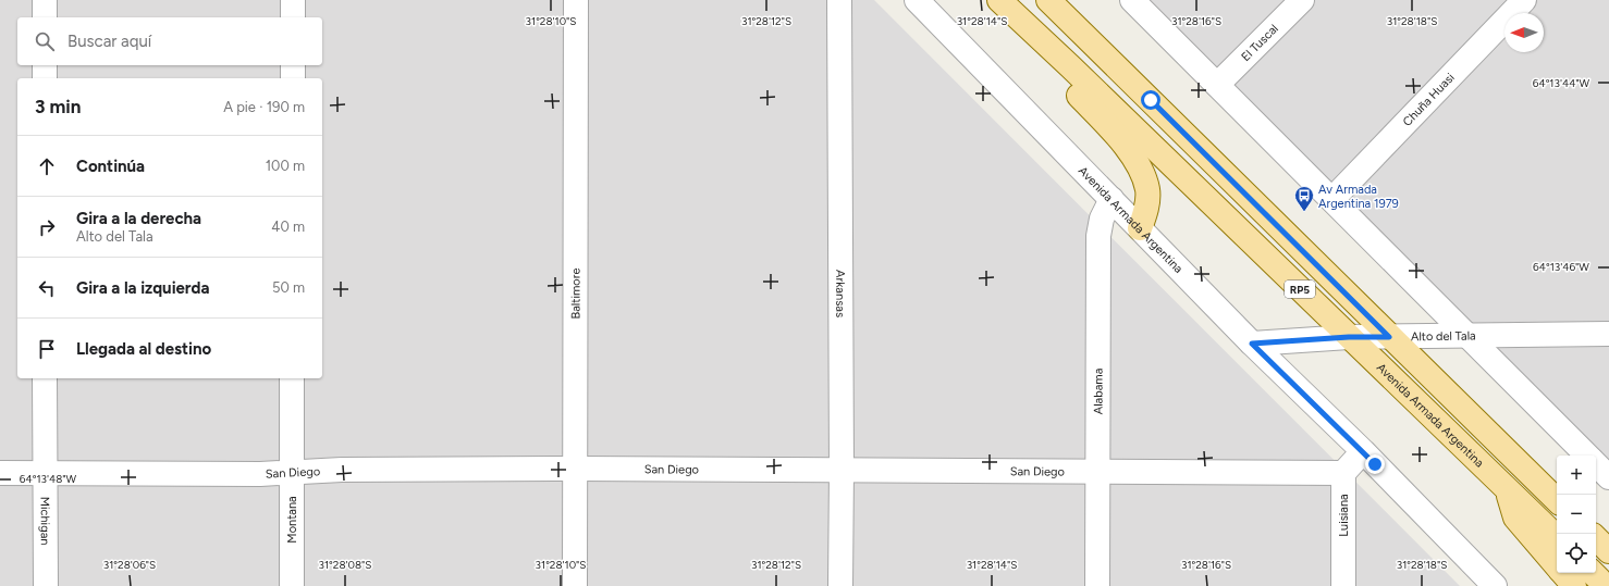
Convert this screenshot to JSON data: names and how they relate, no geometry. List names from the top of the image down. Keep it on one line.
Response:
{"streets":{"main road":["Avenida Armada Argentina","RP5"],"street":["El Tuscal","Chuña Huasi","Baltimore","Arkansas","Alto del Tala","Alabama","San Diego","Luisiana","Montana","Michigan"]},"crossings":[["Avenida Armada Argentina","Alto del Tala"],["Avenida Armada Argentina","Alabama"],["RP5","Alto del Tala"],["Baltimore","San Diego"],["Arkansas","San Diego"],["Alabama","San Diego"],["San Diego","Luisiana"],["San Diego","Montana"],["San Diego","Michigan"]],"places":{"bus stop":["Av Armada Argentina 1979"]},"north":"left","page":{"search":"Buscar aquí","heading":["3 min","A pie · 190 m"],"list":[["Continúa","100 m"],["Gira a la derecha","Alto del Tala","40 m"],["Gira a la izquierda","50 m"],"Llegada al destino"],"map_buttons":["+","−"]},"coordinates":["31°28'10\"S","31°28'12\"S","31°28'14\"S","31°28'16\"S","31°28'18\"S","64°13'44\"W","64°13'46\"W","64°13'48\"W","31°28'06\"S","31°28'08\"S"]}
